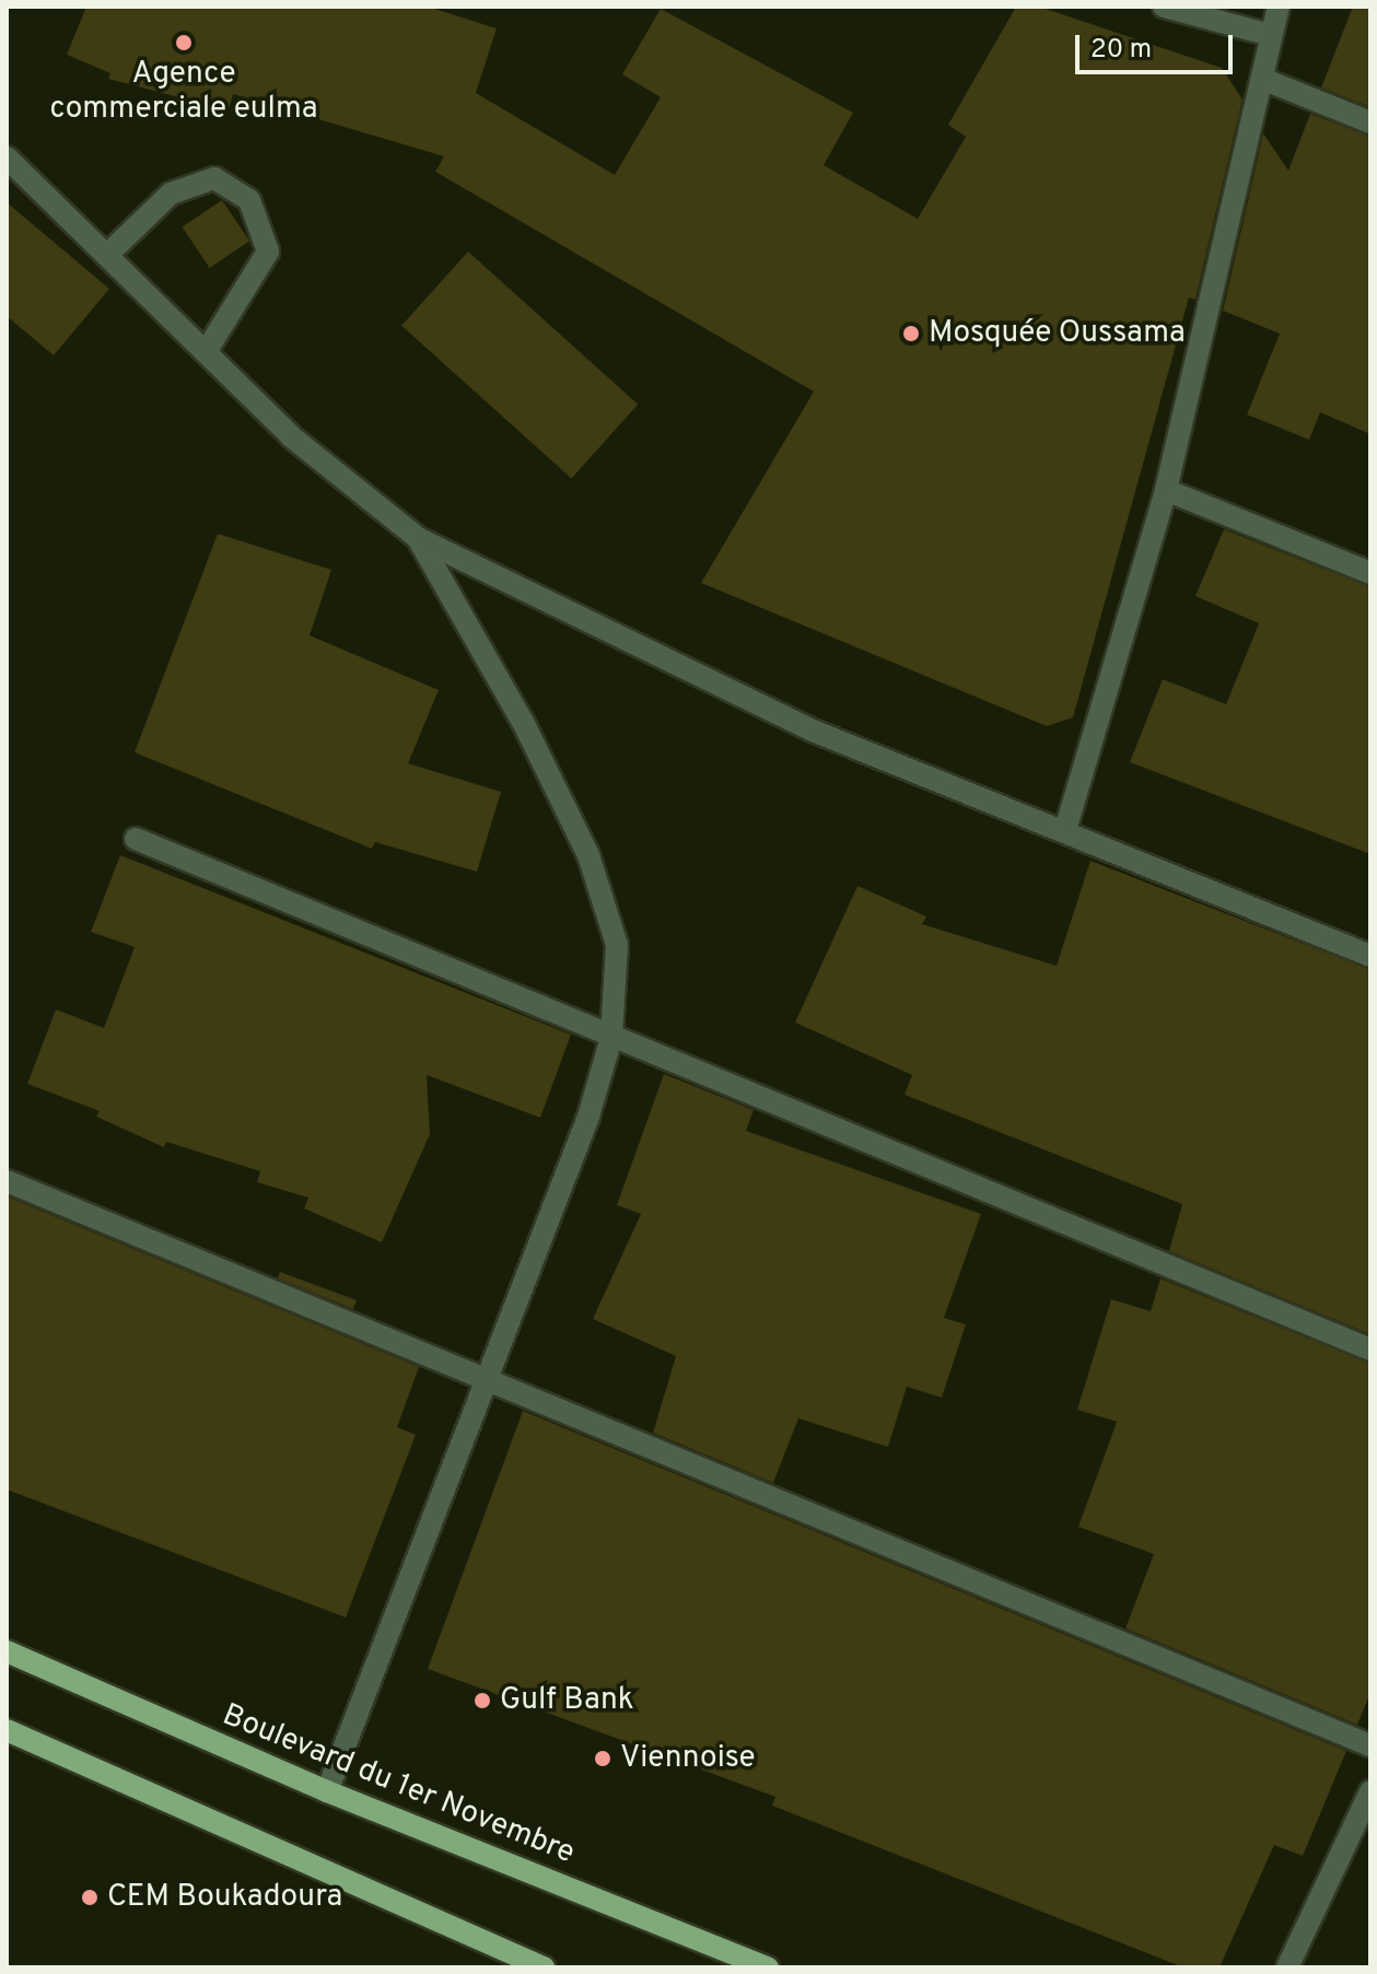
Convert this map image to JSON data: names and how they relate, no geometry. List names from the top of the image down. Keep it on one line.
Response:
{"streets":{"main road":["Boulevard du 1er Novembre"]},"places":["Agence commerciale eulma","Mosquée Oussama","Gulf Bank","Viennoise","CEM Boukadoura"],"scale_bar":"20 m"}
